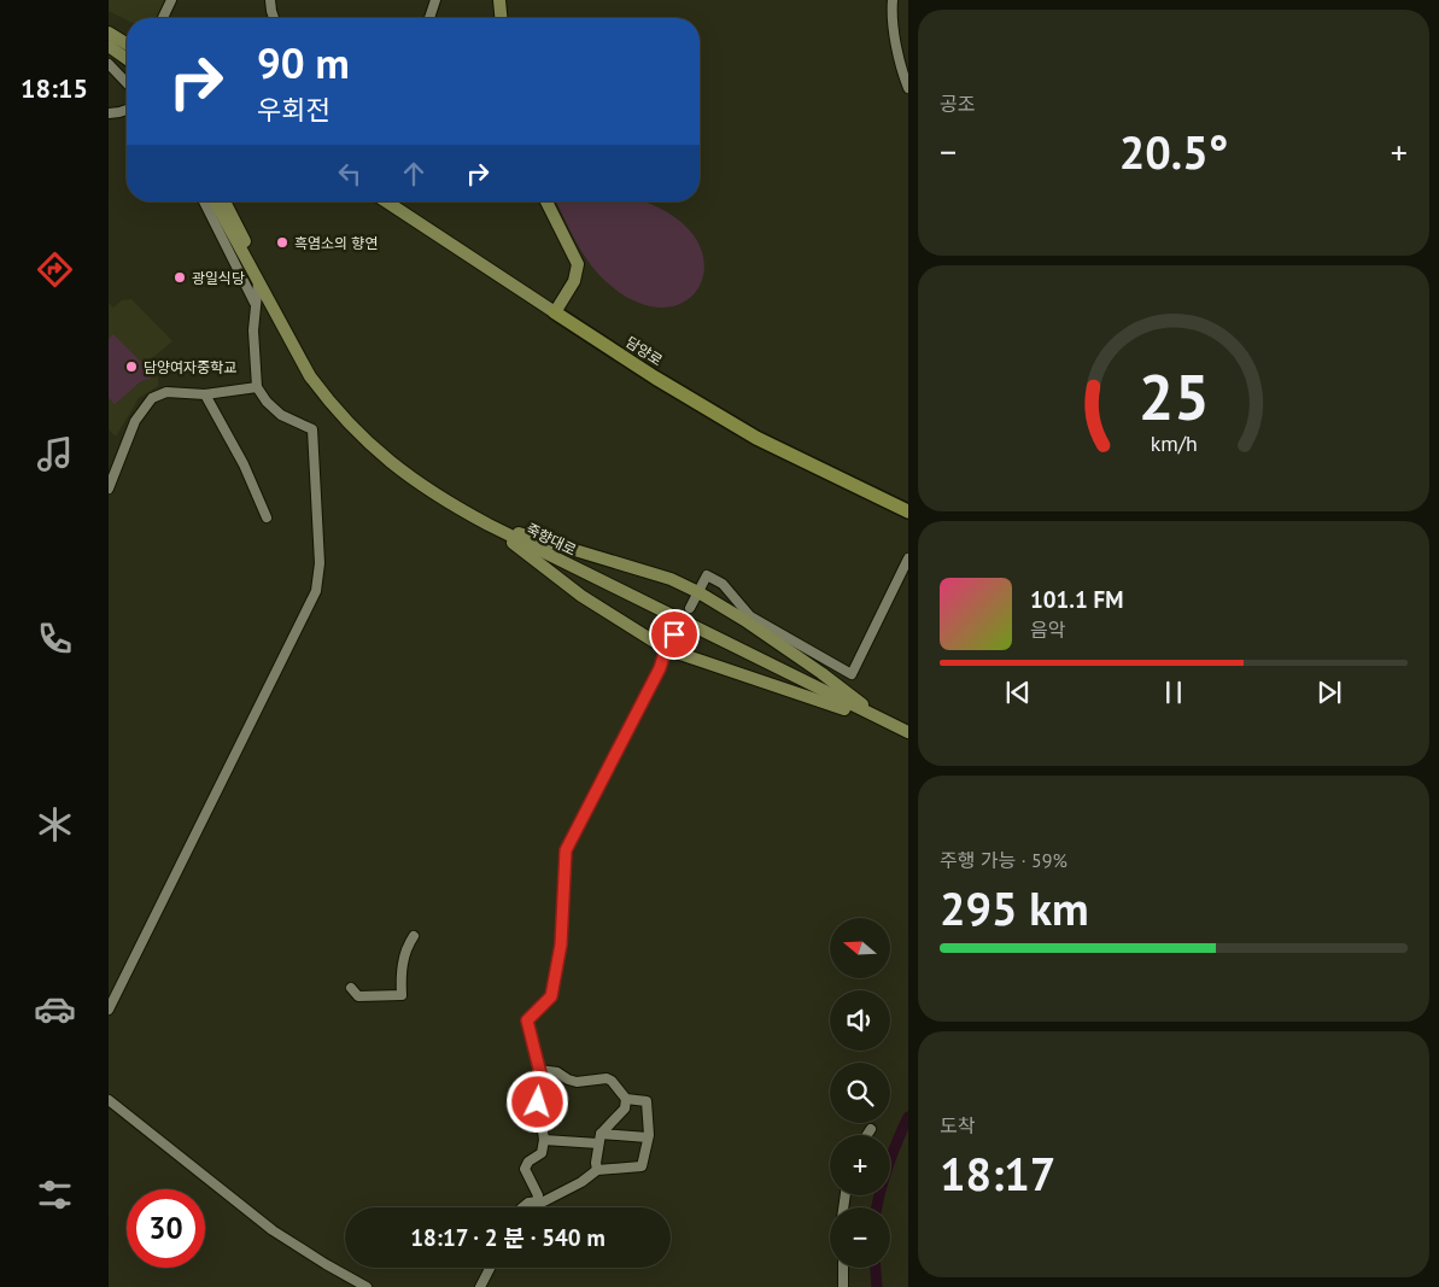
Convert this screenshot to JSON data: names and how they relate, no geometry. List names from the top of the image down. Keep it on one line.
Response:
{"streets":{"highway":["담양로"],"main road":["죽향대로"]},"places":["흑염소의 향연","광일식당","담양여자중학교"],"north":"left","page":{"tabs":"18:15","tile":["공조",["주행 가능 · 59%","295 km"],["도착","18:17"]],"turn":["90 m","우회전"],"heat":["−","20.5°","+"],"song":["101.1 FM","음악"],"map_buttons":["+","−"],"limit":"30","trip":"18:17 · 2 분 · 540 m","gauge":["25","km/h"]}}
